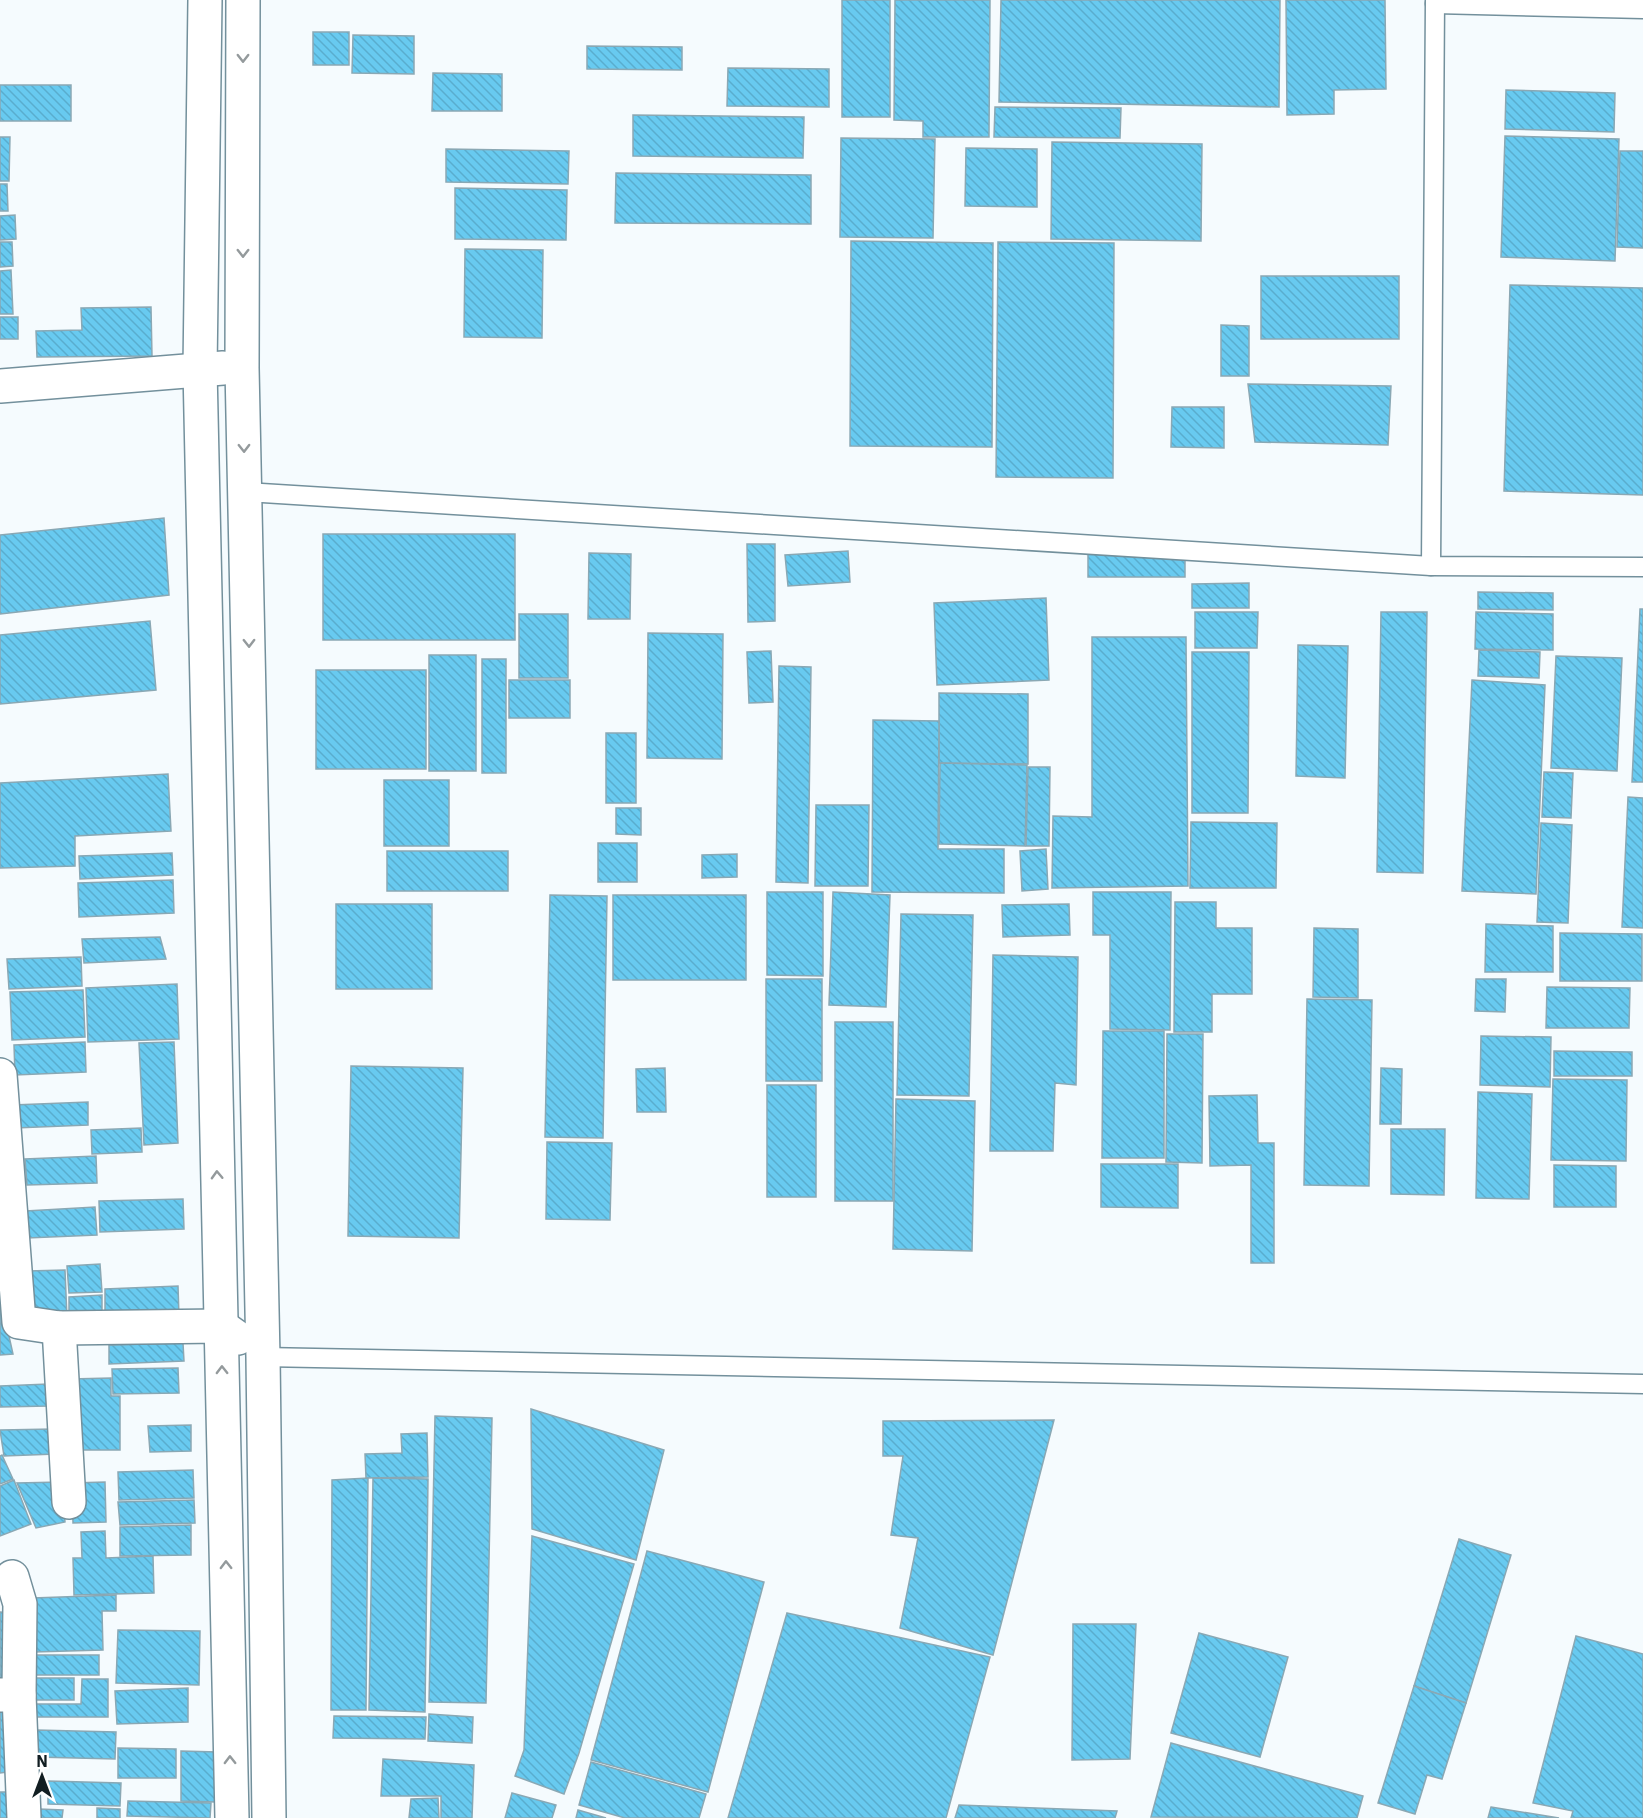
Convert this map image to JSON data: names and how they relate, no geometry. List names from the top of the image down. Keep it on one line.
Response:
{"north":"top"}
